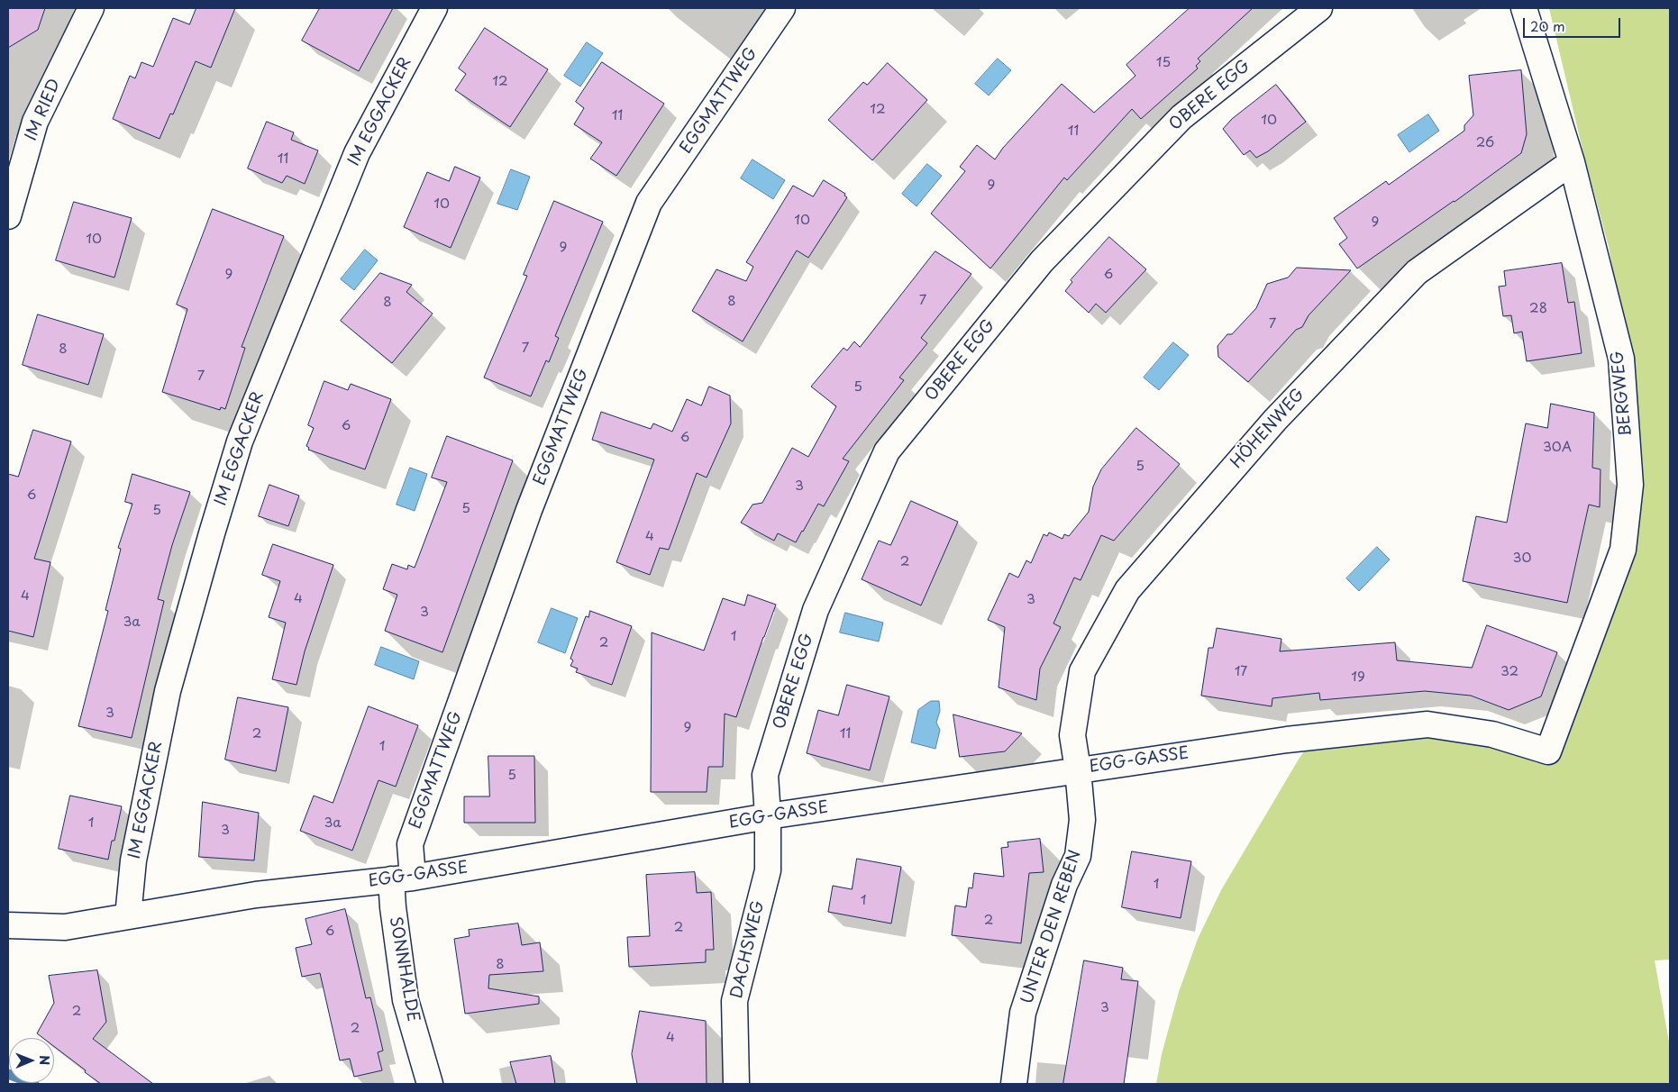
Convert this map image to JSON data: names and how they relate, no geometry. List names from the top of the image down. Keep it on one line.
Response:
{"streets":{"street":["OBERE EGG","EGGMATTWEG","IM RIED","IM EGGACKER","BERGWEG","HÖHENWEG","EGG-GASSE","UNTER DEN REBEN","DACHSWEG","SONNHALDE"]},"crossings":[["OBERE EGG","EGG-GASSE"],["OBERE EGG","DACHSWEG"],["EGGMATTWEG","EGG-GASSE"],["EGGMATTWEG","SONNHALDE"],["IM EGGACKER","EGG-GASSE"],["BERGWEG","HÖHENWEG"],["BERGWEG","EGG-GASSE"],["HÖHENWEG","EGG-GASSE"],["HÖHENWEG","UNTER DEN REBEN"],["EGG-GASSE","UNTER DEN REBEN"],["EGG-GASSE","DACHSWEG"],["EGG-GASSE","SONNHALDE"]],"house_numbers":["15","12","12","11","10","11","26","11","9","10","10","9","10","9","9","6","7","8","8","28","7","7","8","7","5","6","6","30A","5","3","6","5","5","4","30","2","4","4","3","3","3a","1","2","17","32","19","3","9","2","11","1","5","1","3a","3","1","1","2","2","6","8","3","2","2","4"],"scale_bar":"20 m","north":"right"}
